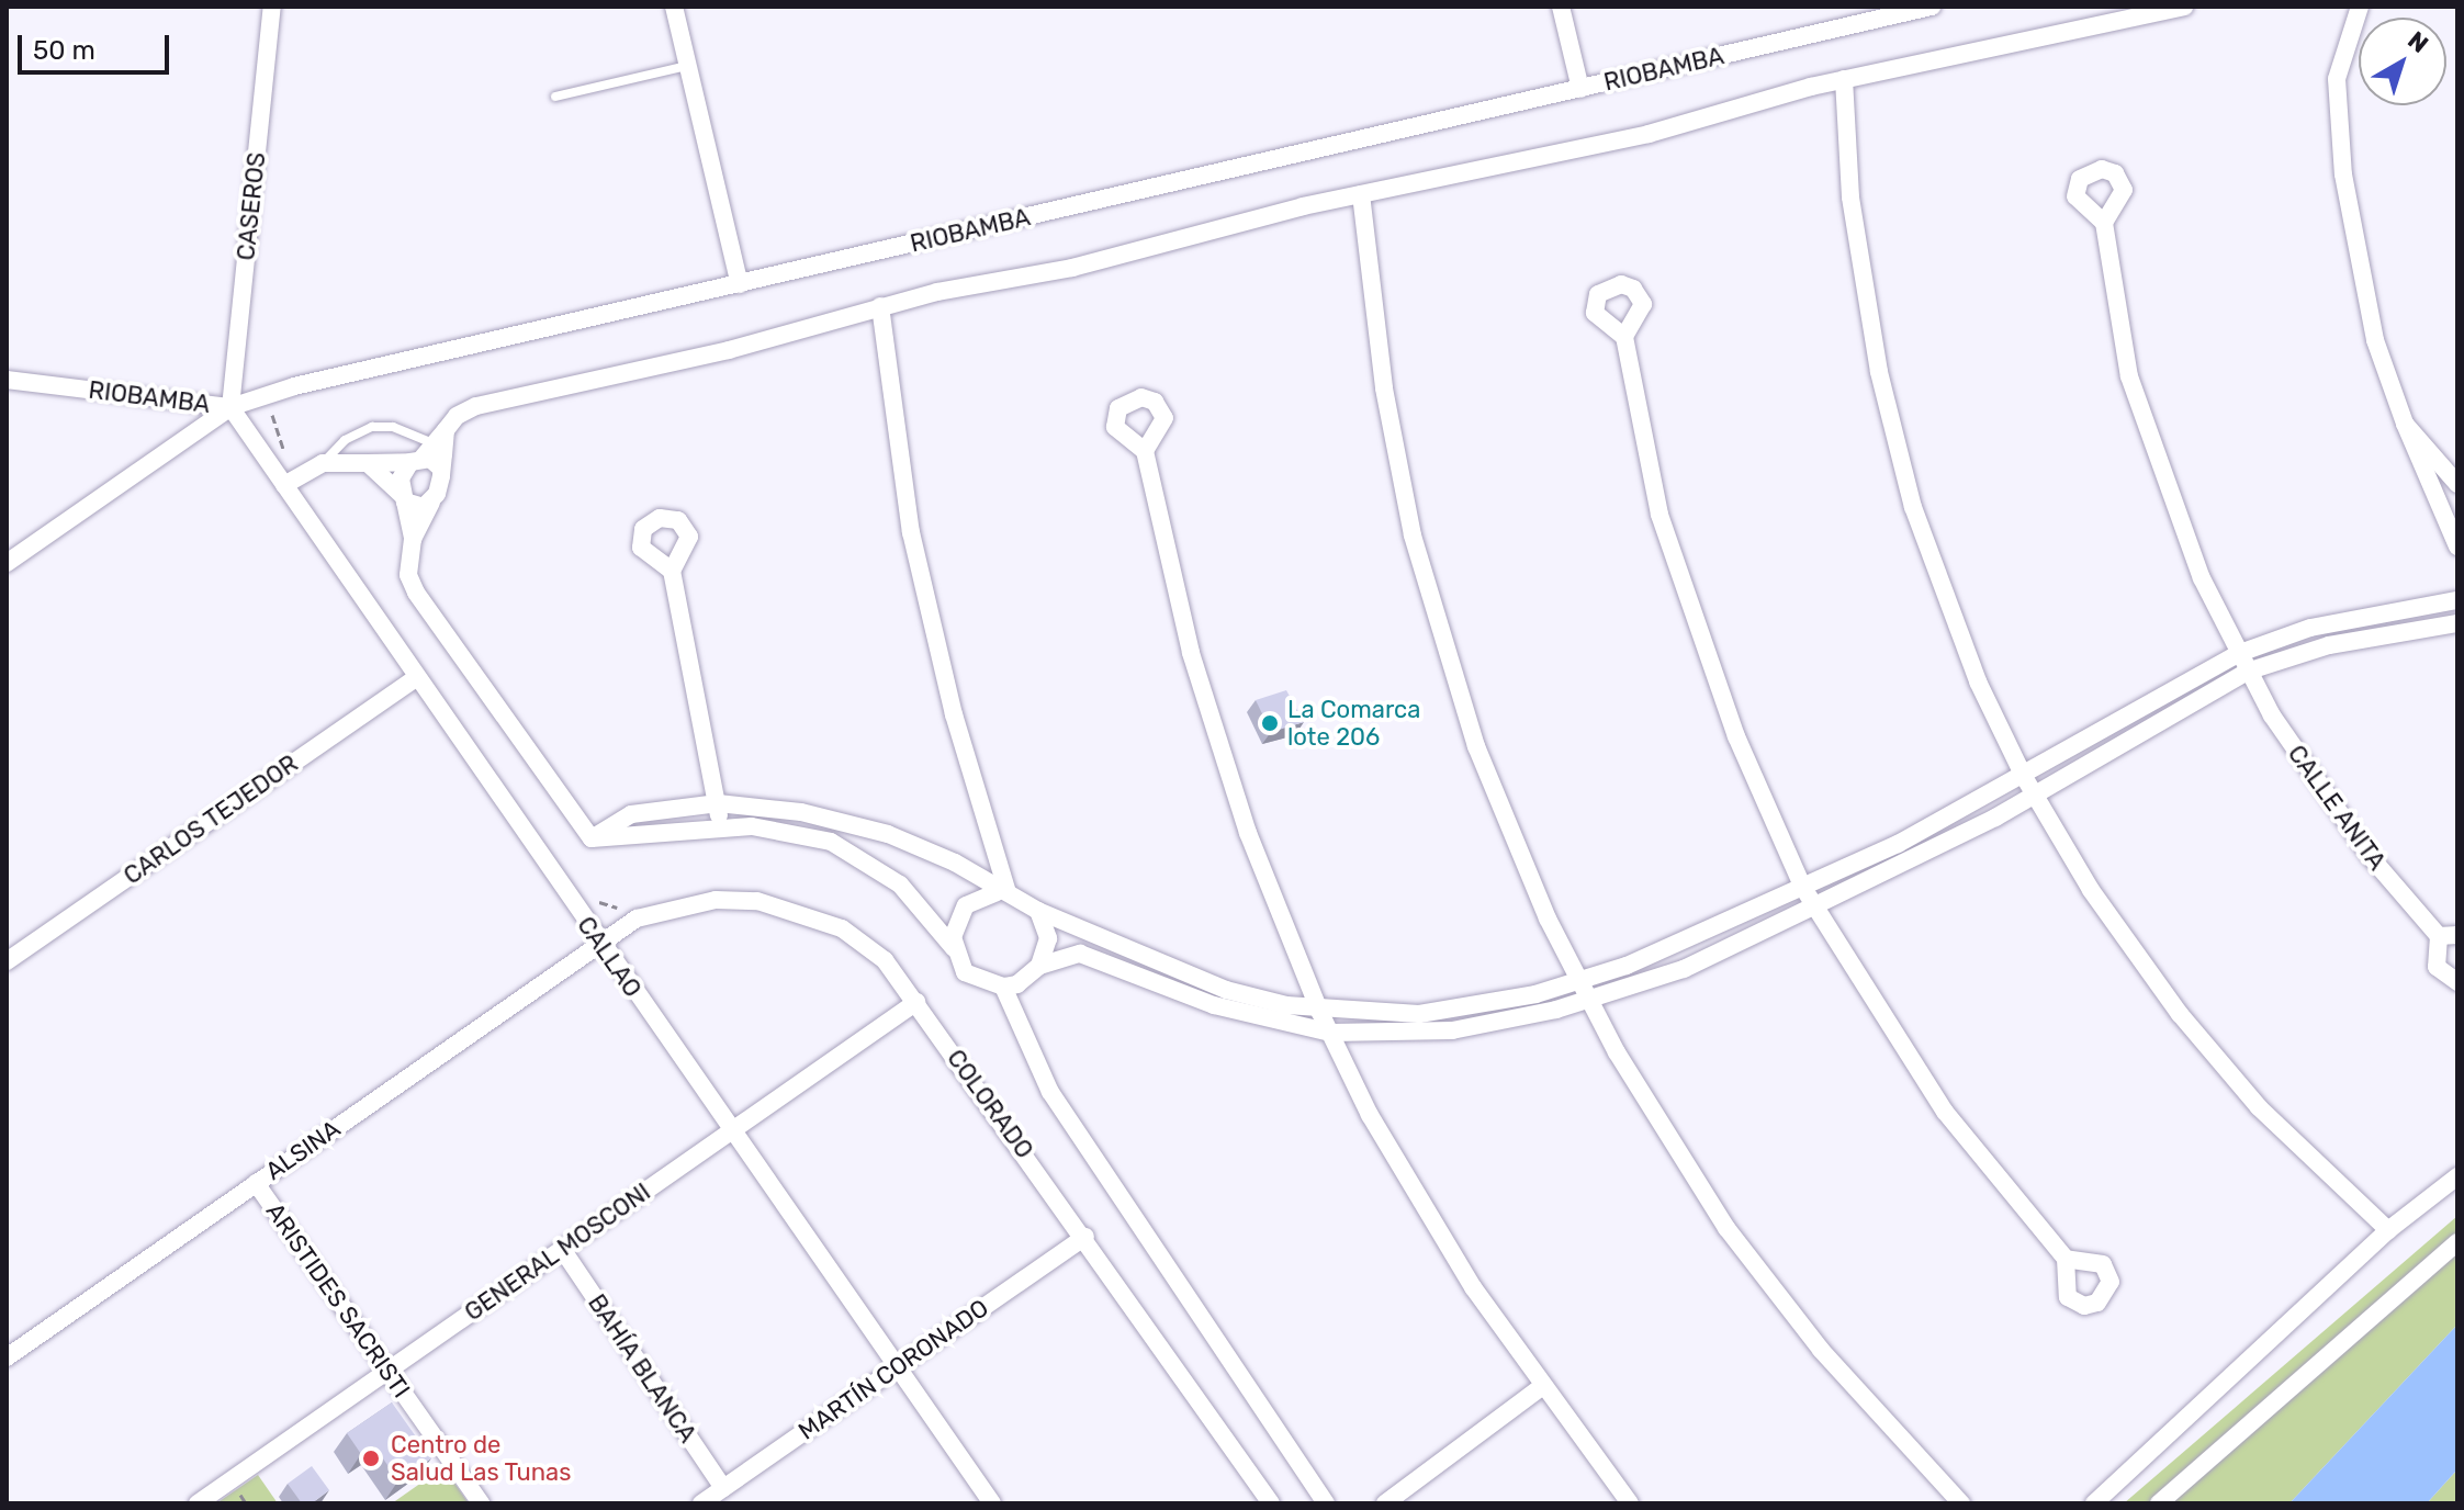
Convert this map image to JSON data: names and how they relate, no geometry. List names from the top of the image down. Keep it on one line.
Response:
{"streets":{"street":["RIOBAMBA","CASEROS","CALLE ANITA","CARLOS TEJEDOR","CALLAO","COLORADO","ALSINA","GENERAL MOSCONI","ARISTIDES SACRISTI","BAHÍA BLANCA","MARTÍN CORONADO"]},"crossings":[["RIOBAMBA","CASEROS"],["RIOBAMBA","CALLAO"],["CASEROS","CALLAO"],["CARLOS TEJEDOR","CALLAO"],["CALLAO","COLORADO"],["CALLAO","ALSINA"],["CALLAO","GENERAL MOSCONI"],["CALLAO","MARTÍN CORONADO"],["COLORADO","ALSINA"],["COLORADO","GENERAL MOSCONI"],["COLORADO","MARTÍN CORONADO"],["ALSINA","ARISTIDES SACRISTI"],["GENERAL MOSCONI","ARISTIDES SACRISTI"],["GENERAL MOSCONI","BAHÍA BLANCA"],["BAHÍA BLANCA","MARTÍN CORONADO"]],"places":["La Comarca lote 206","Centro de Salud Las Tunas"],"scale_bar":"50 m","north":"top right"}
